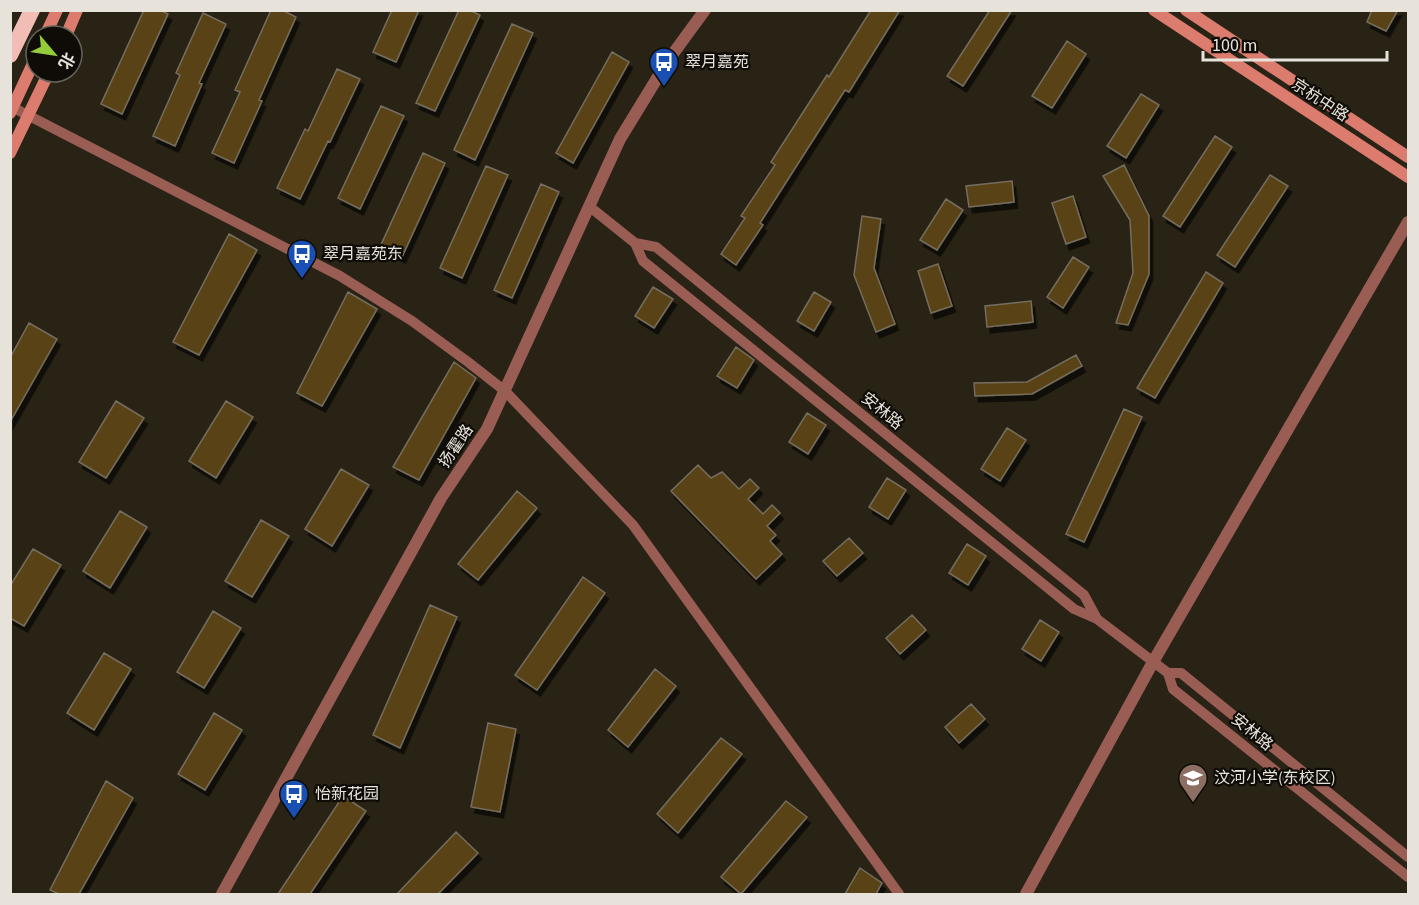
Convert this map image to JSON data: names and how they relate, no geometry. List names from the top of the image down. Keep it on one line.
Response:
{"streets":{"main road":["京杭中路"],"street":["安林路","扬霍路"]},"crossings":[["安林路","扬霍路"]],"places":{"bus stop":["翠月嘉苑","翠月嘉苑东","怡新花园"],"school or university":["汶河小学(东校区)"]},"scale_bar":"100 m","north":"bottom right"}
